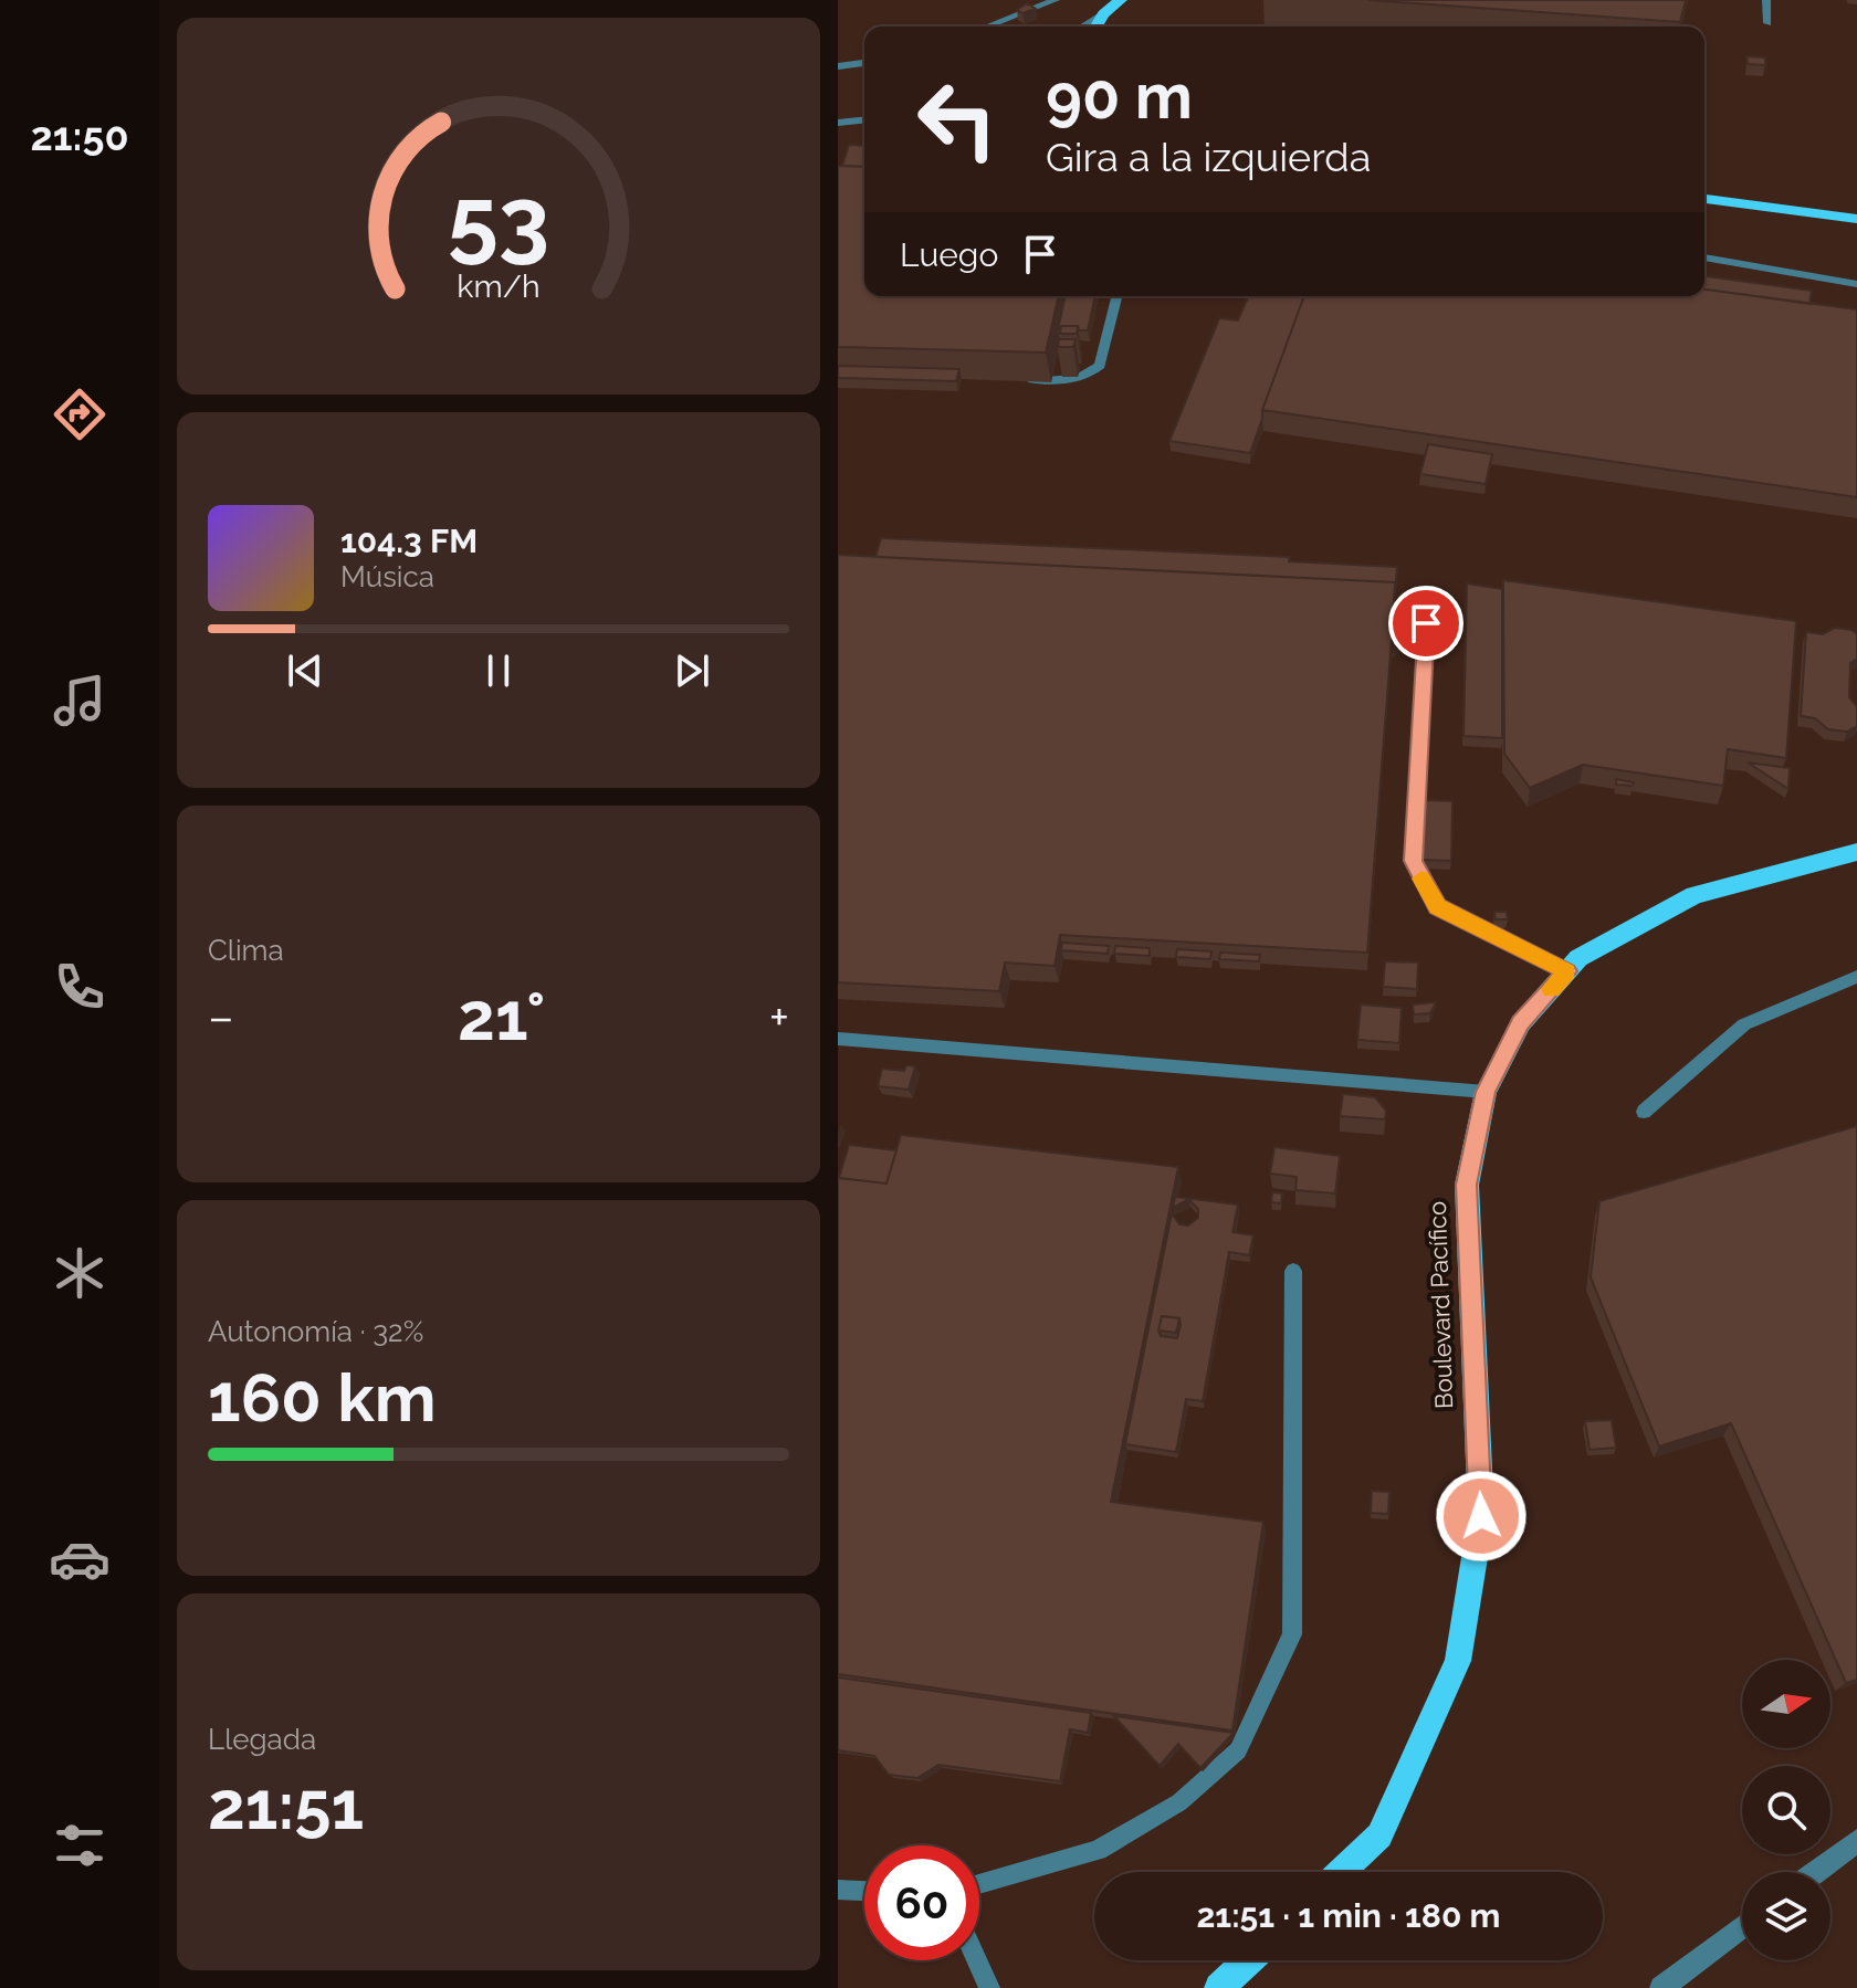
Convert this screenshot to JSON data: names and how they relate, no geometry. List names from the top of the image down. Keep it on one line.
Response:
{"streets":{"main road":["Boulevard Pacífico"]},"north":"right","page":{"tabs":"21:50","turn":["90 m","Gira a la izquierda"],"then":"Luego","song":["104.3 FM","Música"],"tile":["Clima",["Autonomía · 32%","160 km"],["Llegada","21:51"]],"heat":["−","21°","+"],"limit":"60","trip":"21:51 · 1 min · 180 m","gauge":["53","km/h"]}}
